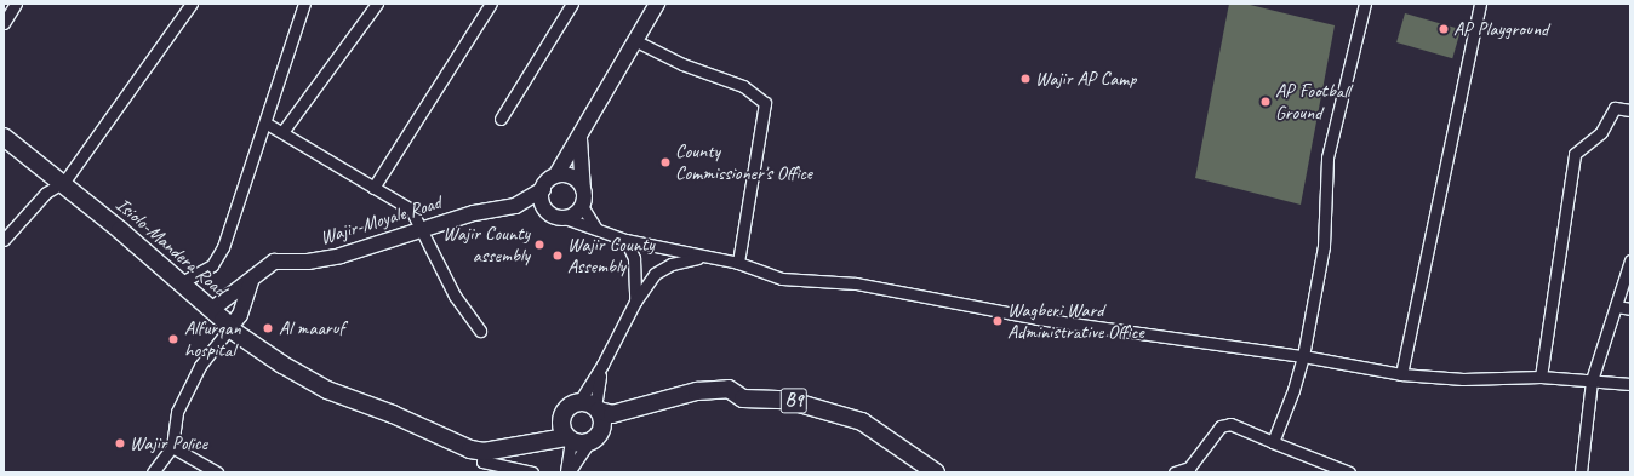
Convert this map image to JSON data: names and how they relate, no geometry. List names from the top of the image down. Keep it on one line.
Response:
{"streets":{"highway":["Isiolo-Mandera Road","B9"],"main road":["Wajir-Moyale Road"]},"crossings":[["Wajir-Moyale Road","Isiolo-Mandera Road"]],"places":["AP Playground","Wajir AP Camp","AP Football Ground","County Commissioner's Office","Wajir County assembly","Wajir County Assembly","Wagberi Ward Administrative Office","Al maaruf","Alfurqan hospital","Wajir Police"]}
